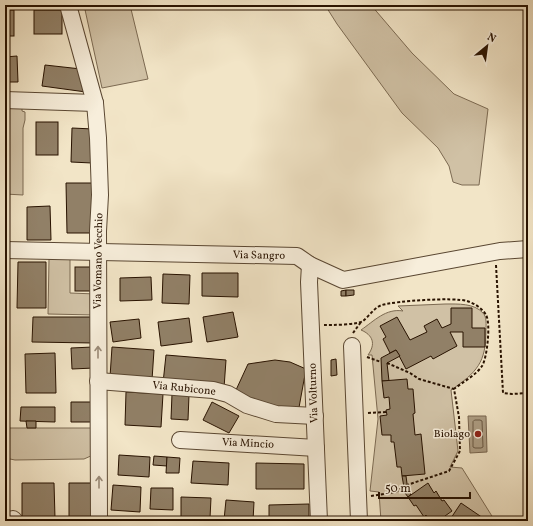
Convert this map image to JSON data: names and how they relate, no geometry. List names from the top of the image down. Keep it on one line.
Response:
{"streets":{"street":["Via Sangro","Via Vomano Vecchio","Via Rubicone","Via Volturno","Via Mincio"]},"crossings":[["Via Sangro","Via Vomano Vecchio"],["Via Sangro","Via Volturno"],["Via Vomano Vecchio","Via Rubicone"],["Via Rubicone","Via Volturno"],["Via Volturno","Via Mincio"]],"one_way":["Via Vomano Vecchio"],"places":["Biolago"],"scale_bar":"50 m","north":"top right"}
